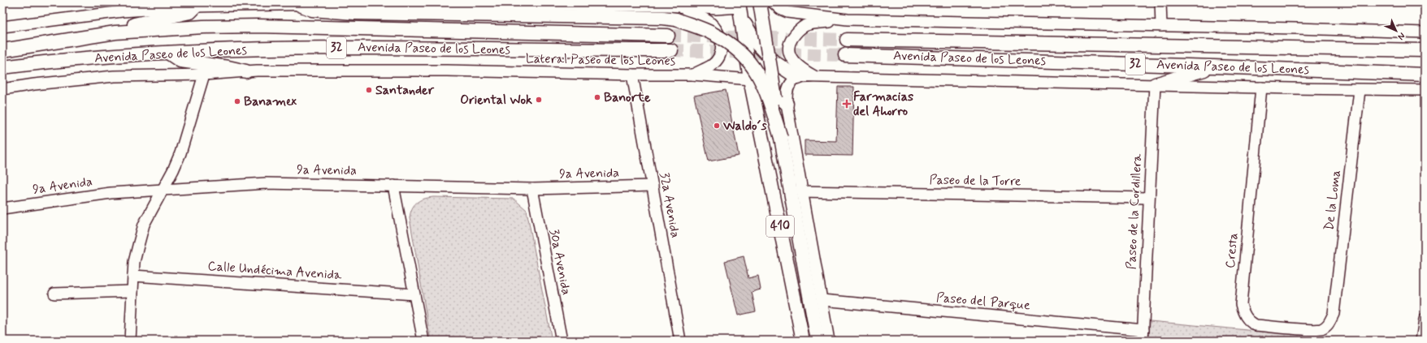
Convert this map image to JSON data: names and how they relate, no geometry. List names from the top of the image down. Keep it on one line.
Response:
{"streets":{"main road":["32","Avenida Paseo de los Leones","410"],"street":["Lateral Paseo de los Leones","9a Avenida","Paseo de la Torre","De la Loma","32a Avenida","Paseo de la Cordillera","Cresta","30a Avenida","Calle Undécima Avenida","Paseo del Parque"]},"crossings":[["Lateral Paseo de los Leones","32a Avenida"],["Lateral Paseo de los Leones","410"],["9a Avenida","32a Avenida"],["9a Avenida","30a Avenida"],["Paseo de la Torre","Paseo de la Cordillera"],["De la Loma","Cresta"],["Paseo de la Cordillera","Paseo del Parque"]],"places":{"other":["Santander","Banorte","Oriental Wok","Banamex","Waldo´s"],"health":["Farmacias del Ahorro"]},"north":"bottom right"}
